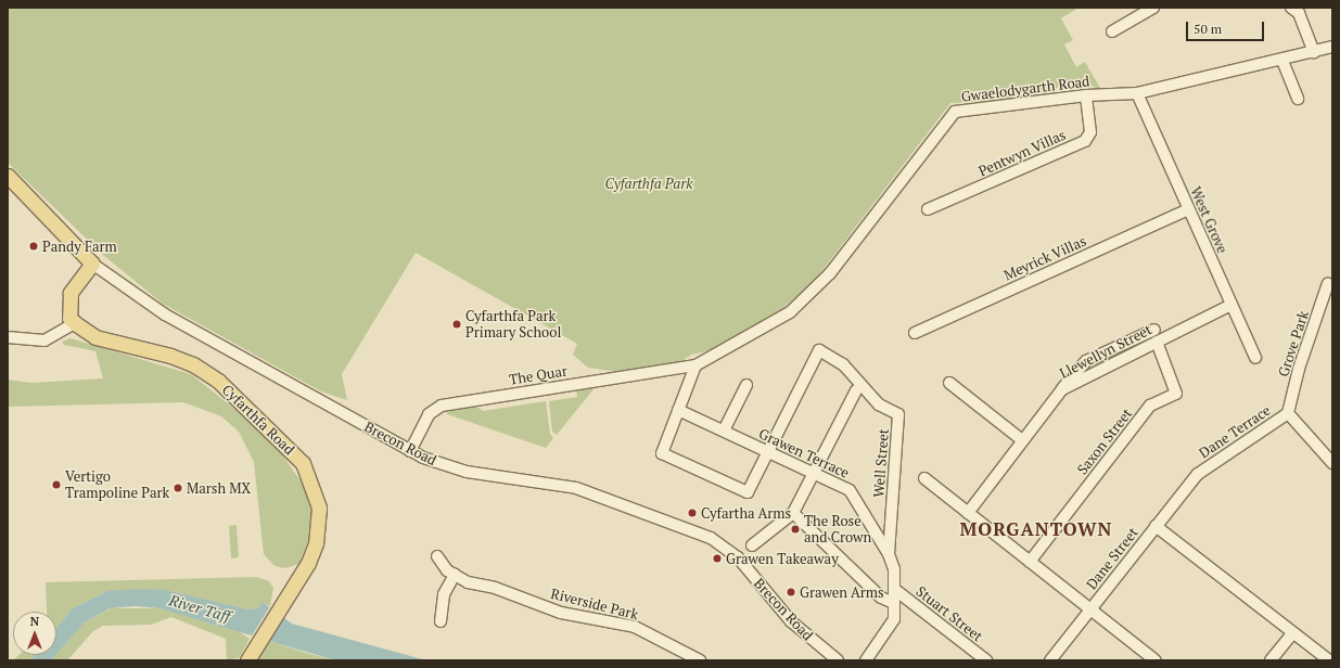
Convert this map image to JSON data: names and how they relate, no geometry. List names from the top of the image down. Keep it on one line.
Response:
{"streets":{"main road":["Cyfarthfa Road","Brecon Road"],"street":["Gwaelodygarth Road","Pentwyn Villas","West Grove","Meyrick Villas","Grove Park","Llewellyn Street","The Quar","Dane Terrace","Saxon Street","Grawen Terrace","Well Street","Dane Street","Riverside Park","Stuart Street"]},"crossings":[["Gwaelodygarth Road","Pentwyn Villas"],["Gwaelodygarth Road","West Grove"],["Gwaelodygarth Road","The Quar"],["West Grove","Meyrick Villas"],["West Grove","Llewellyn Street"],["Grove Park","Dane Terrace"],["Llewellyn Street","Saxon Street"],["The Quar","Brecon Road"],["Dane Terrace","Dane Street"],["Grawen Terrace","Well Street"],["Well Street","Stuart Street"]],"districts":["MORGANTOWN"],"water":["River Taff"],"parks":["Cyfarthfa Park"],"places":["Pandy Farm","Cyfarthfa Park Primary School","Vertigo Trampoline Park","Marsh MX","Cyfartha Arms","The Rose and Crown","Grawen Takeaway","Grawen Arms"],"scale_bar":"50 m","north":"top"}
